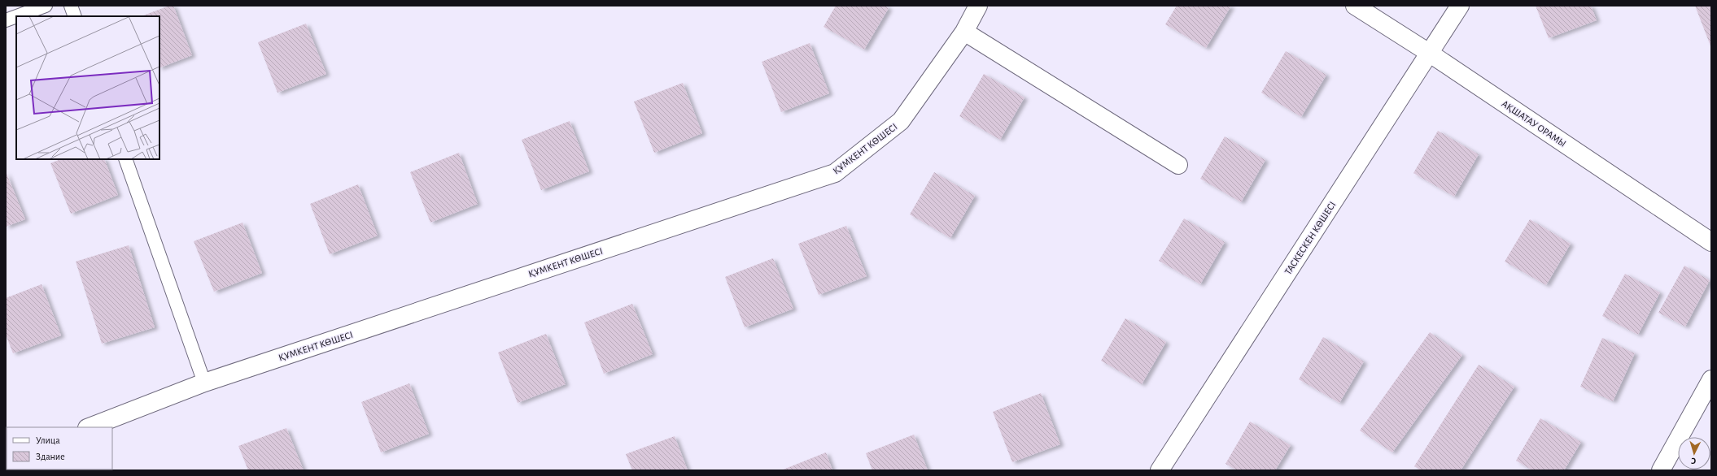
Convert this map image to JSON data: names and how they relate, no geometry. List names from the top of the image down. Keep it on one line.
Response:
{"streets":{"street":["АҚШАТАУ ОРАМЫ","ҚҰМКЕНТ КӨШЕСІ","ТАСКЕСКЕН КӨШЕСІ"]},"crossings":[["АҚШАТАУ ОРАМЫ","ТАСКЕСКЕН КӨШЕСІ"]],"legend":["Улица","Здание"],"north":"bottom"}
